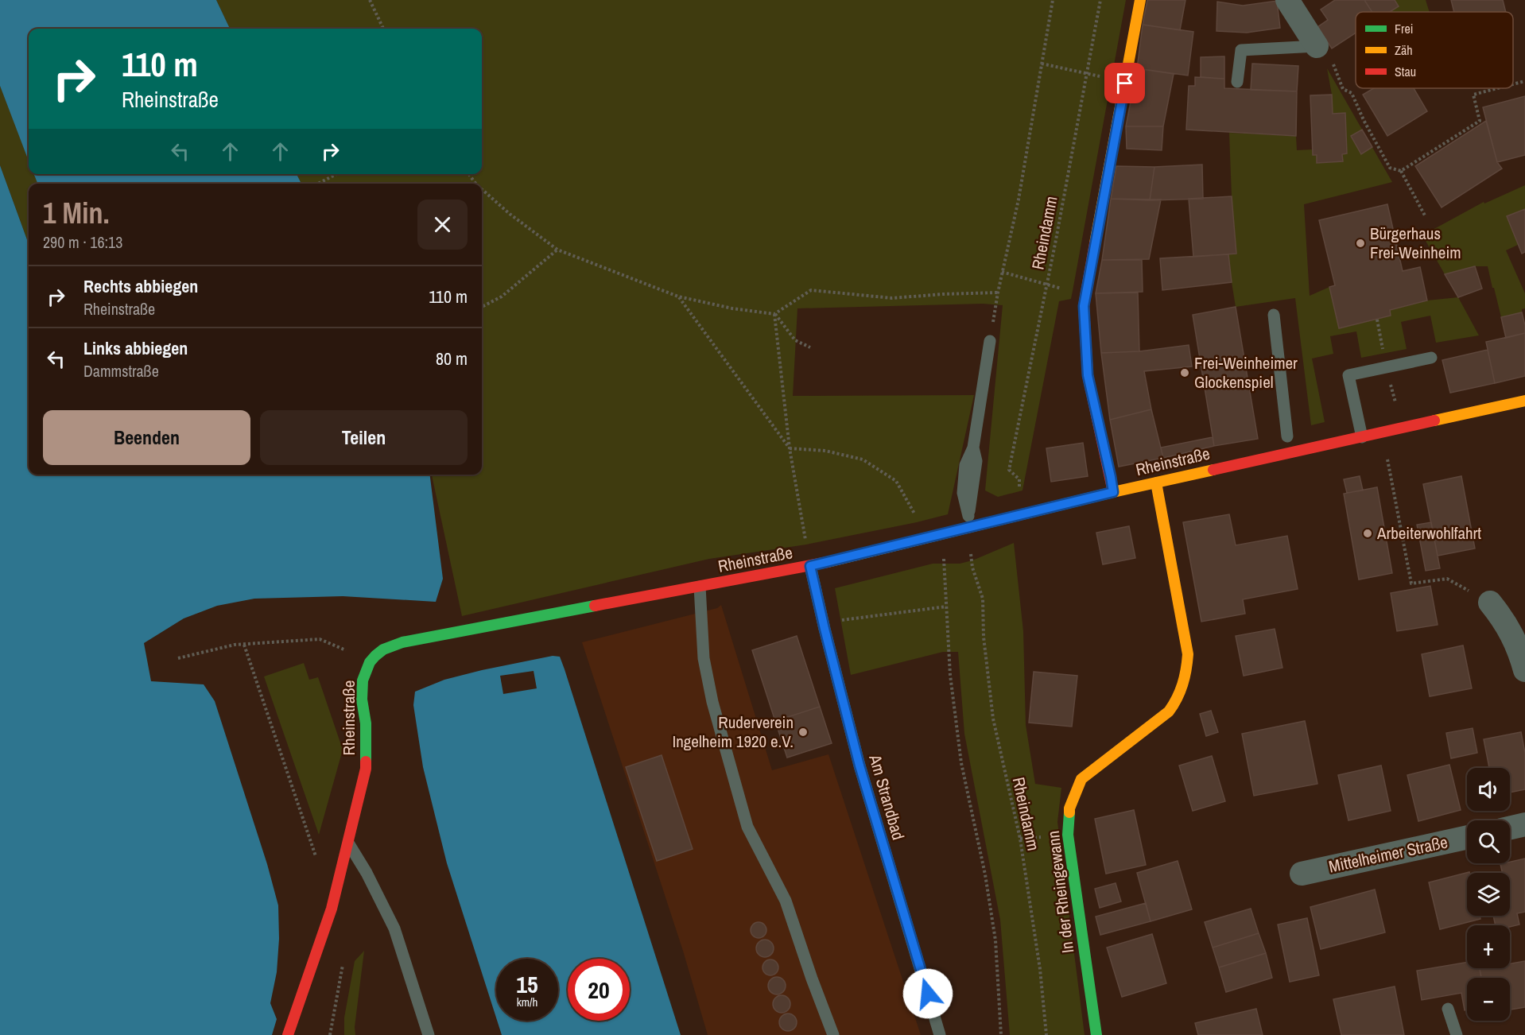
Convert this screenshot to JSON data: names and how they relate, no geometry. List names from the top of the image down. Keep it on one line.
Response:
{"streets":{"street":["Rheinstraße","Mittelheimer Straße","In der Rheingewann"],"lane":["Am Strandbad"],"path":["Rheindamm"]},"crossings":[["Rheindamm","Rheinstraße"],["Rheinstraße","Am Strandbad"],["Rheinstraße","In der Rheingewann"]],"places":["Bürgerhaus Frei-Weinheim","Frei-Weinheimer Glockenspiel","Arbeiterwohlfahrt","Ruderverein Ingelheim 1920 e.V."],"legend":["Frei","Zäh","Stau"],"page":{"turn":["110 m","Rheinstraße"],"heading":["1 Min.","290 m · 16:13"],"list":[{"name":"Rechts abbiegen","note":"Rheinstraße","value":"110 m"},{"name":"Links abbiegen","note":"Dammstraße","value":"80 m"}],"buttons":["Beenden","Teilen"],"map_buttons":["+","−"],"speed":"15 km/h","limit":"20"}}
